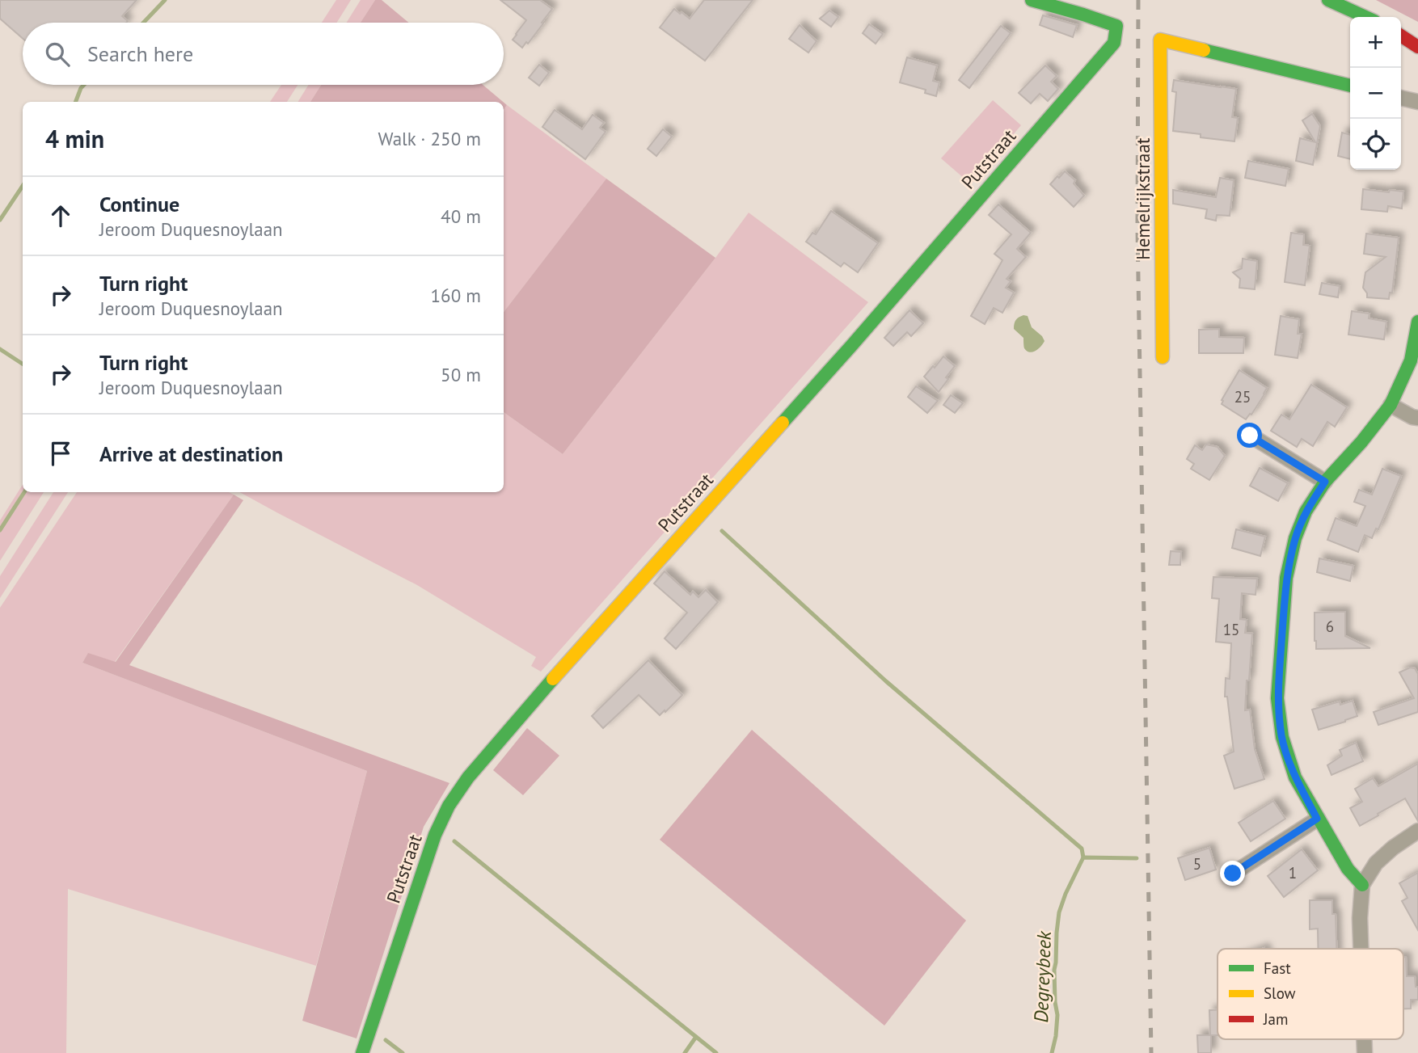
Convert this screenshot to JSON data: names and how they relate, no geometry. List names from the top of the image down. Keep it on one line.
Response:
{"streets":{"street":["Putstraat","Hemelrijkstraat"]},"water":["Degreybeek"],"house_numbers":["25","6","15","5","1"],"legend":["Fast","Slow","Jam"],"page":{"map_buttons":["+","−"],"search":"Search here","heading":["4 min","Walk · 250 m"],"list":[["Continue","Jeroom Duquesnoylaan","40 m"],["Turn right","Jeroom Duquesnoylaan","160 m"],["Turn right","Jeroom Duquesnoylaan","50 m"],"Arrive at destination"]}}
